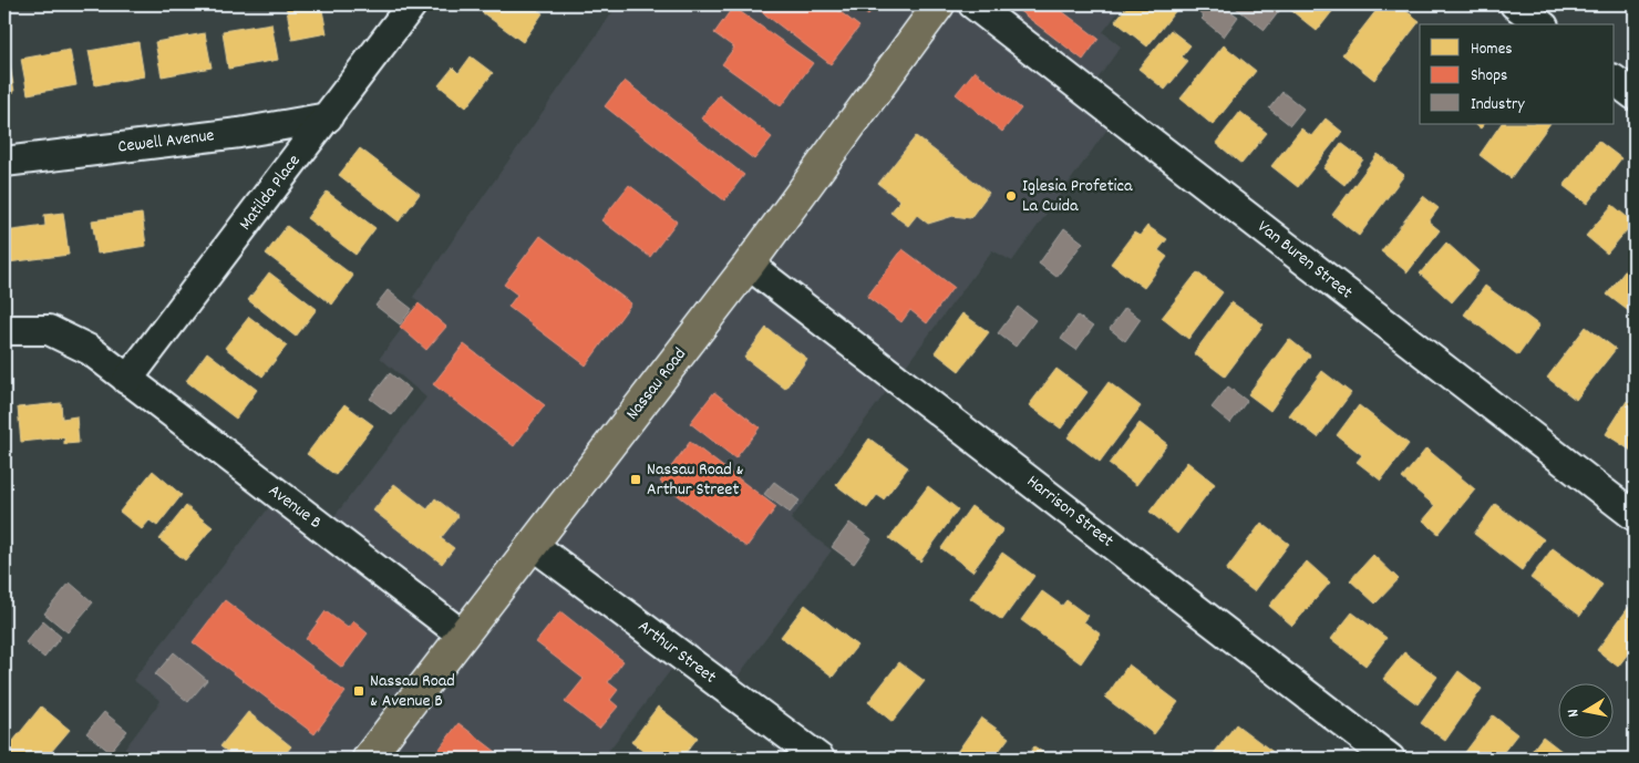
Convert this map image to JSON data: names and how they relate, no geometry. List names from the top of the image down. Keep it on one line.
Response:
{"streets":{"main road":["Nassau Road"],"street":["Cewell Avenue","Matilda Place","Van Buren Street","Avenue B","Harrison Street","Arthur Street"]},"crossings":[["Cewell Avenue","Matilda Place"],["Matilda Place","Avenue B"],["Nassau Road","Avenue B"],["Nassau Road","Harrison Street"],["Nassau Road","Arthur Street"]],"places":{"other":["Iglesia Profetica La Cuida"],"transit":["Nassau Road & Arthur Street","Nassau Road & Avenue B"]},"legend":["Homes","Shops","Industry"],"north":"left"}
